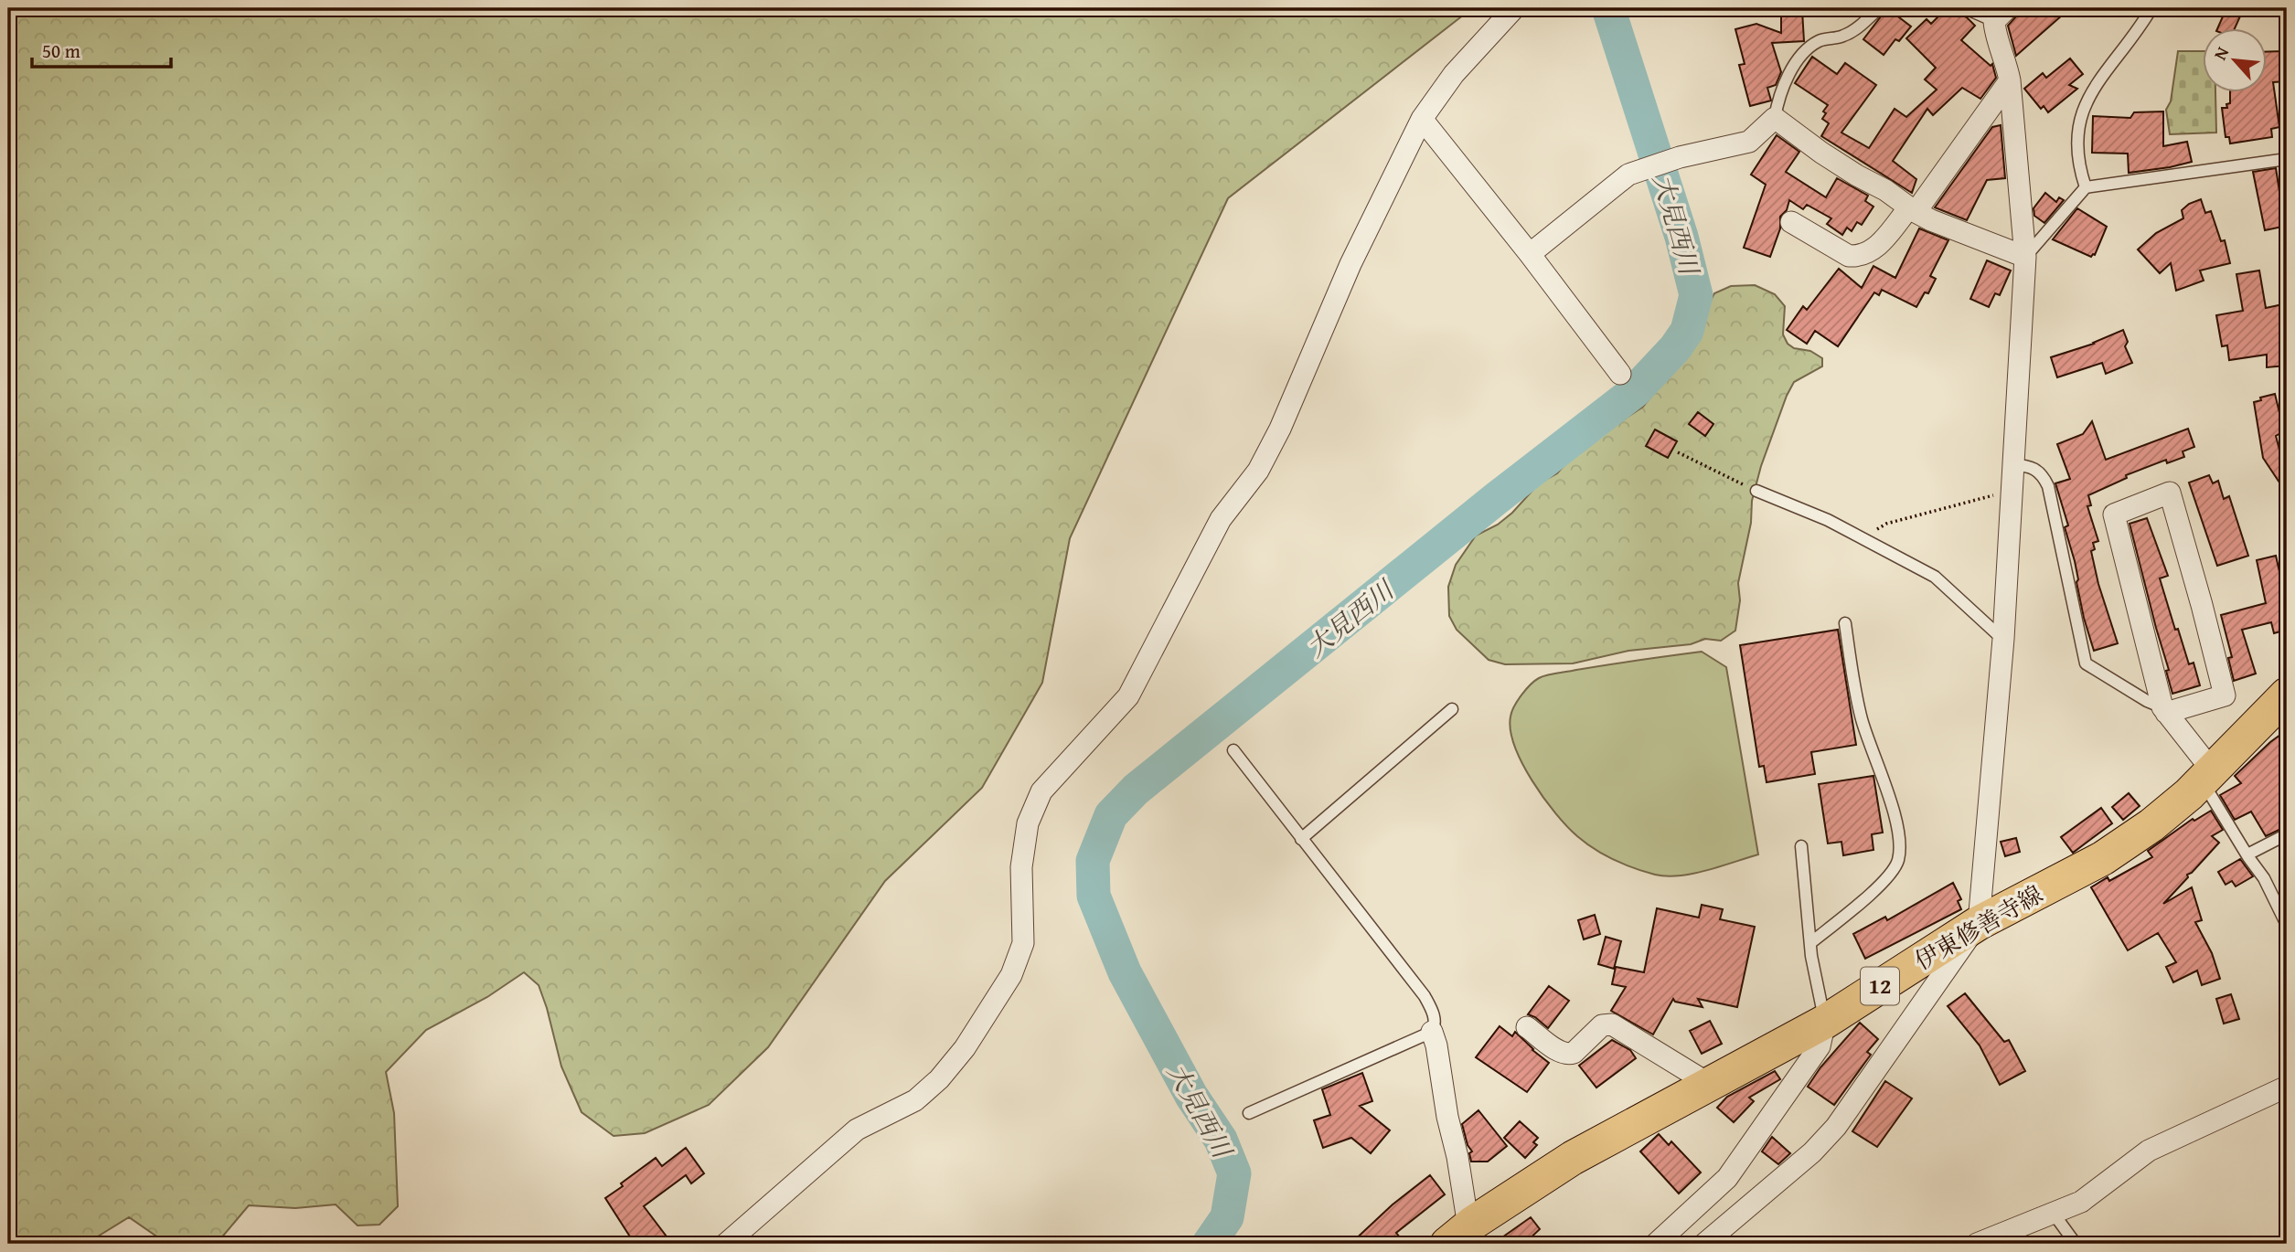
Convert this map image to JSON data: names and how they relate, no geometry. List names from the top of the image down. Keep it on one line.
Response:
{"streets":{"main road":["伊東修善寺線","12"]},"water":["大見西川"],"scale_bar":"50 m","north":"top left"}
